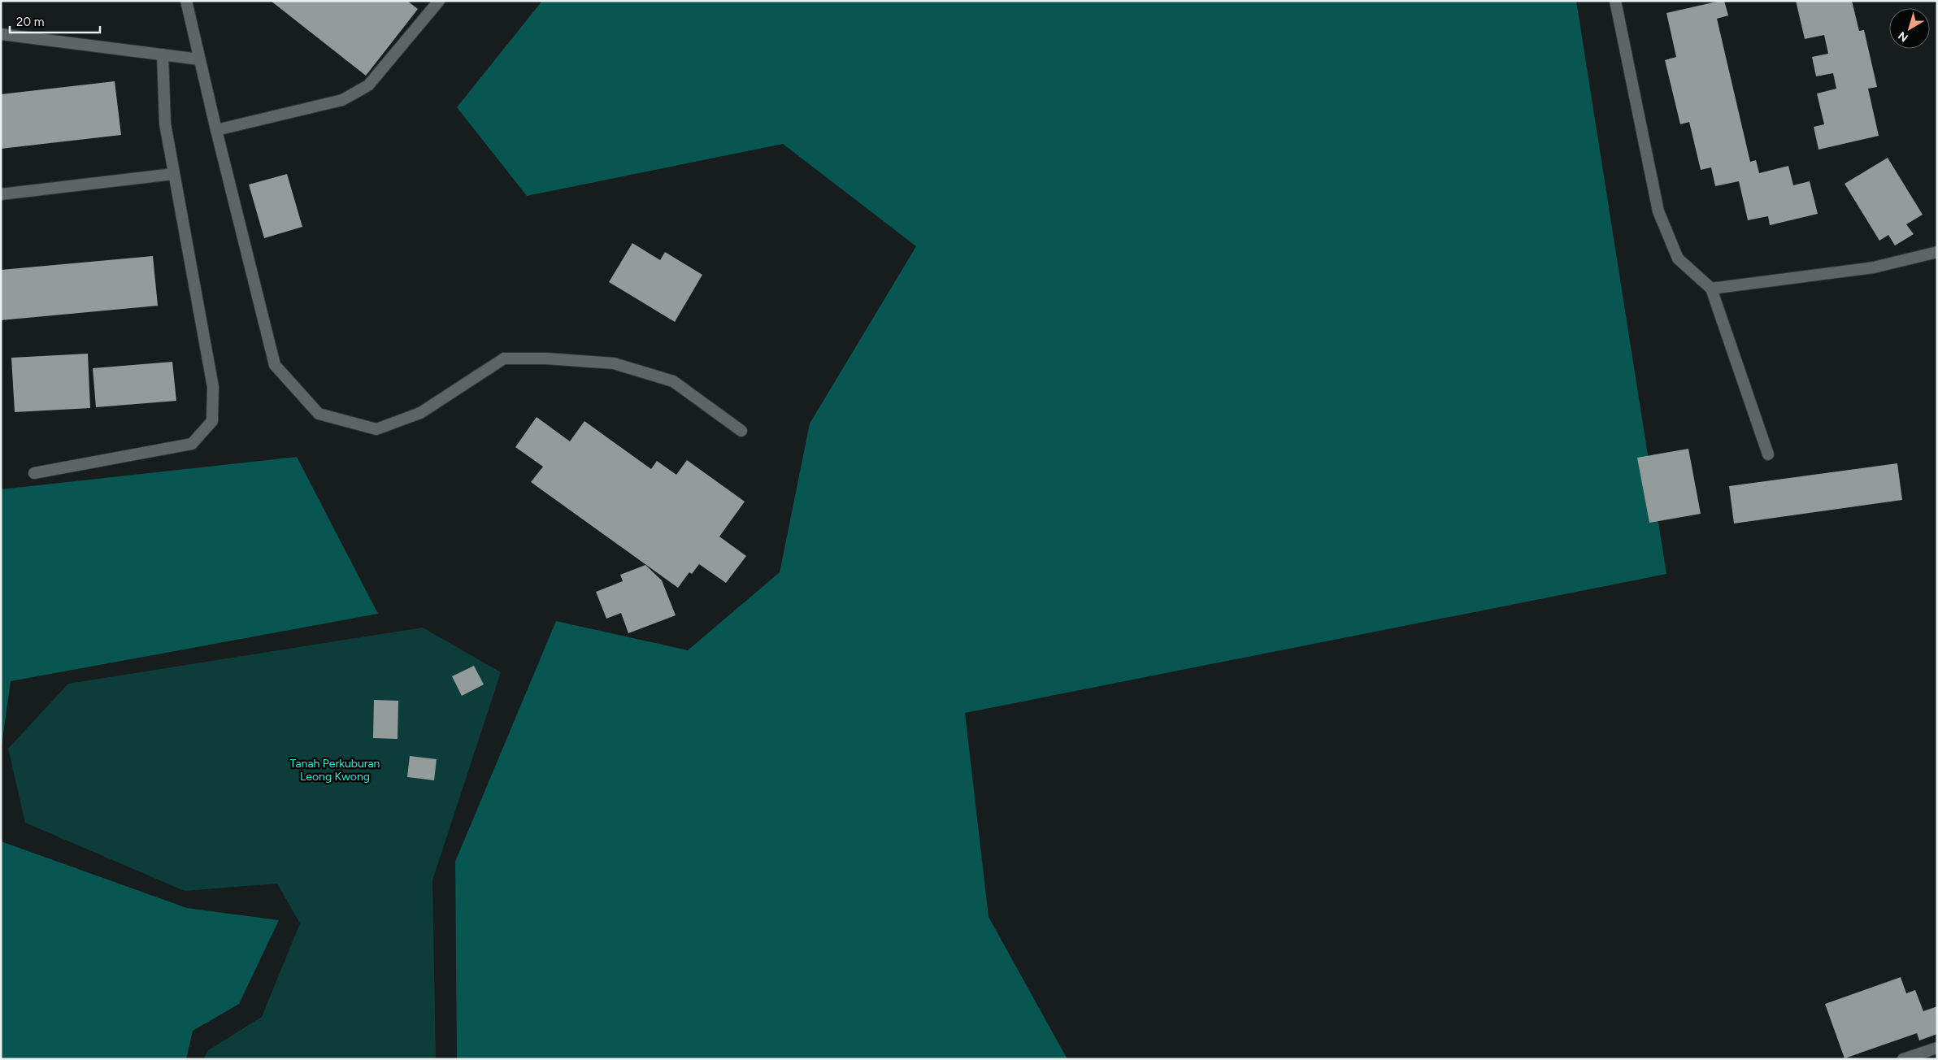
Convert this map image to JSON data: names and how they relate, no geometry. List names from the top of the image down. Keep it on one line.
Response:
{"parks":["Tanah Perkuburan Leong Kwong"],"scale_bar":"20 m","north":"bottom left"}
